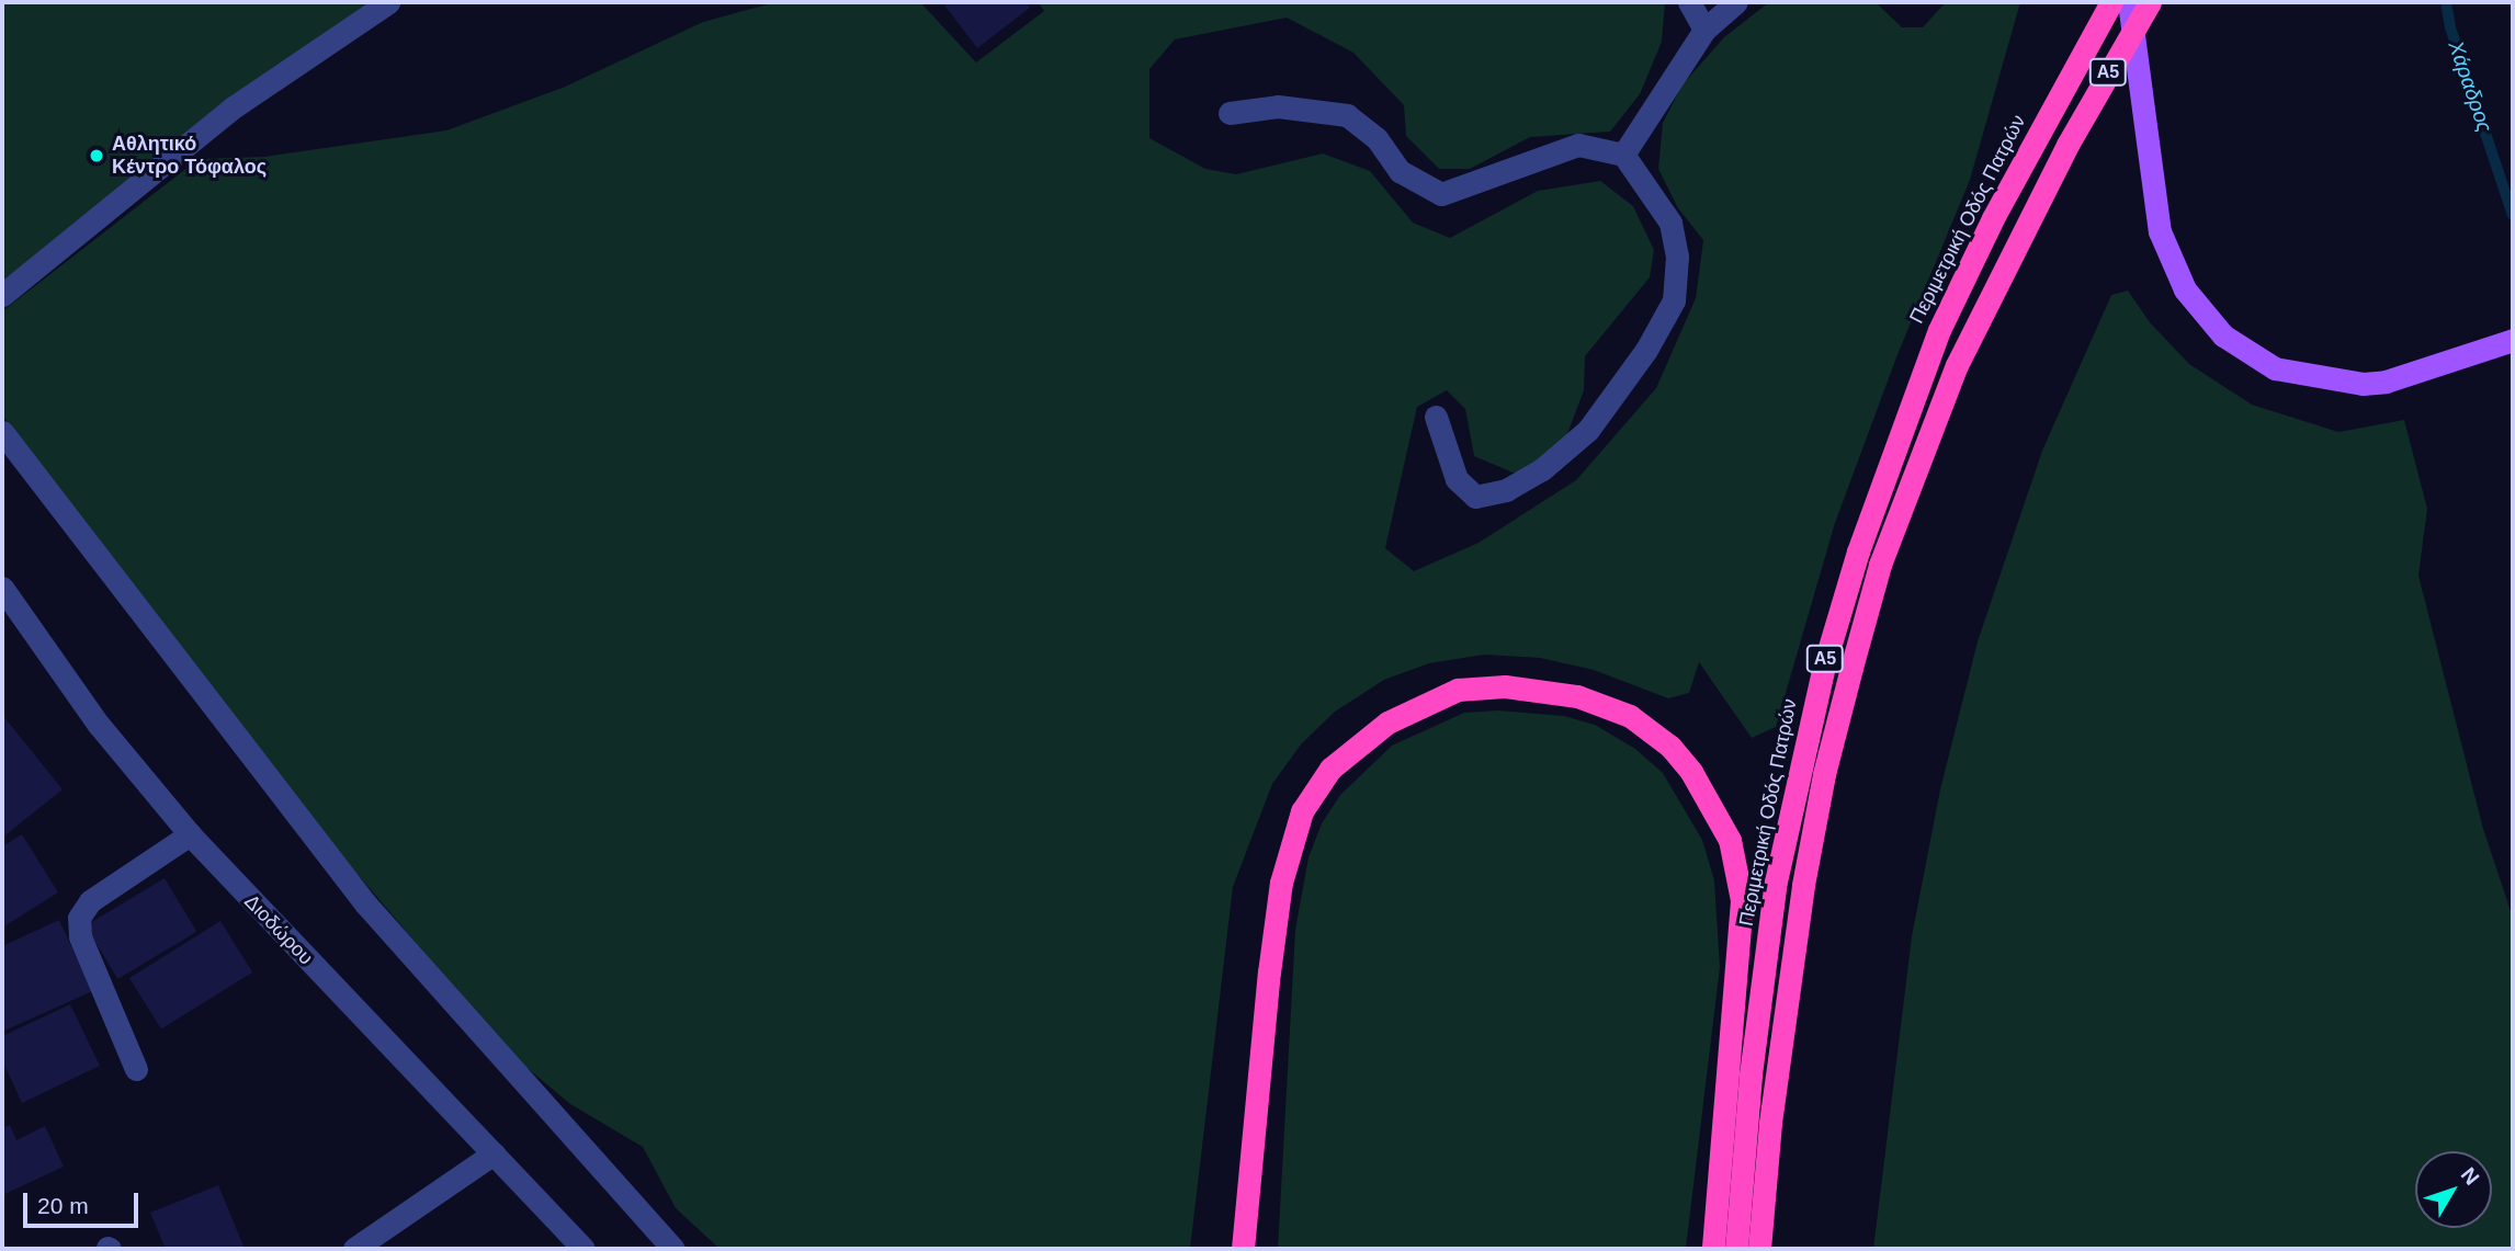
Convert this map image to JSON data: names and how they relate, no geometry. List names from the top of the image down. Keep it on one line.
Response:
{"streets":{"highway":["Α5","Περιμετρική Οδός Πατρών"],"street":["Διοδώρου"]},"water":["Χάραδρος"],"places":["Αθλητικό Κέντρο Τόφαλος"],"scale_bar":"20 m","north":"top right"}
